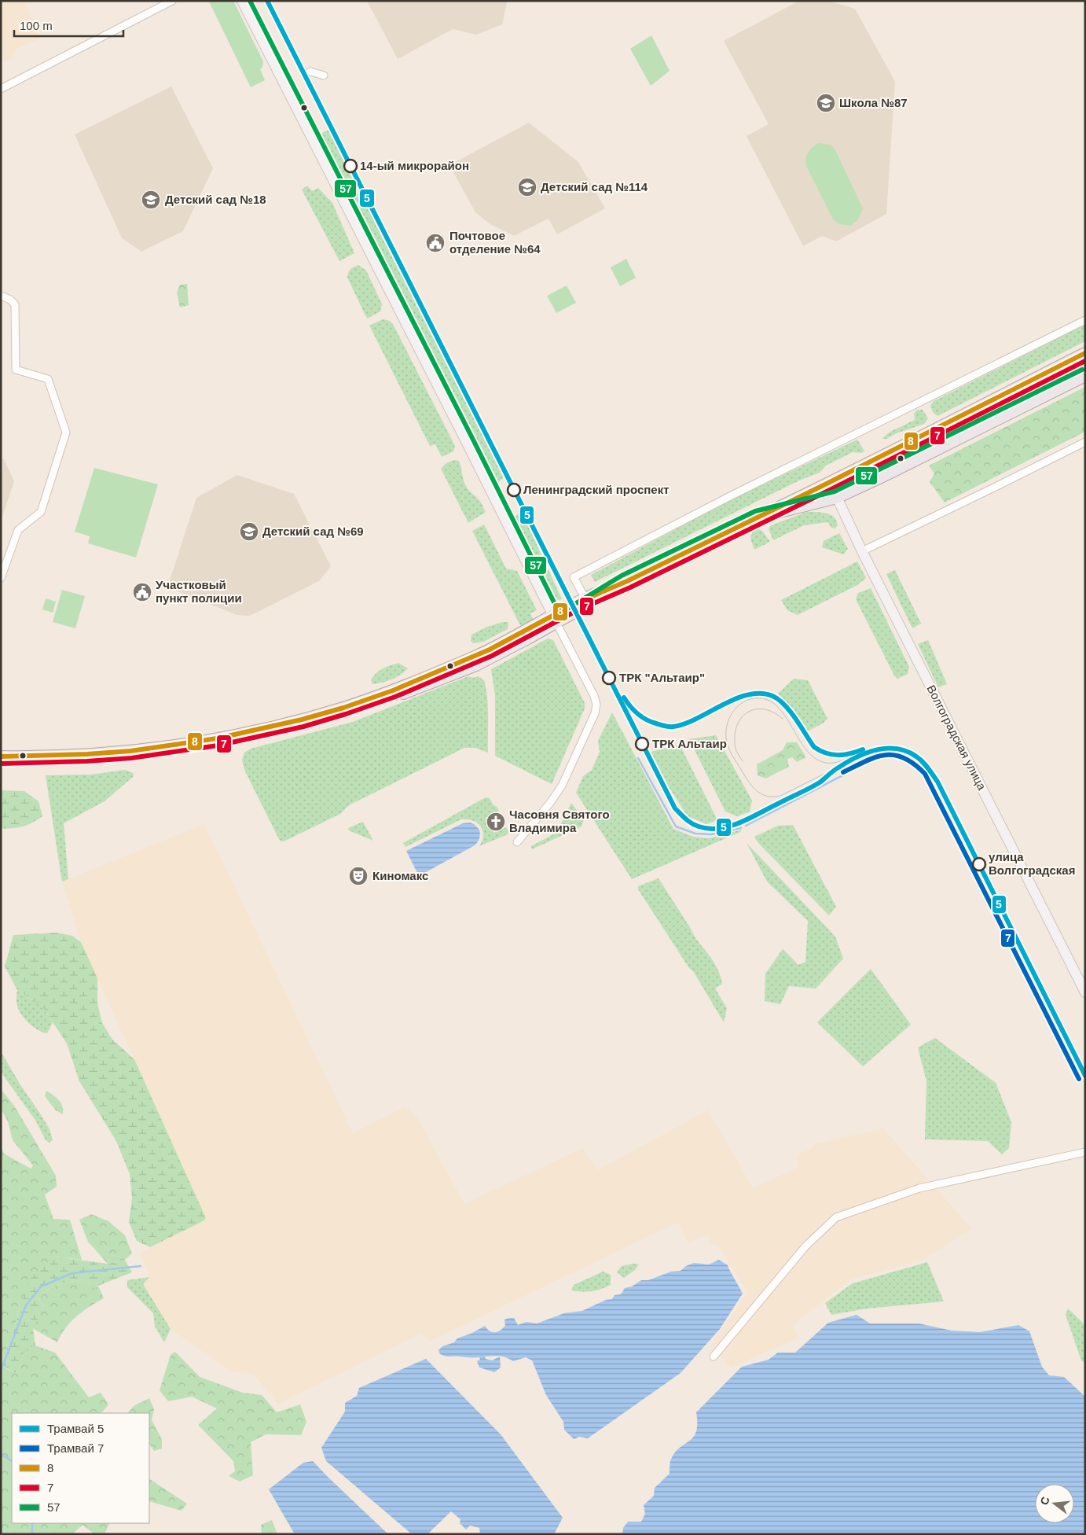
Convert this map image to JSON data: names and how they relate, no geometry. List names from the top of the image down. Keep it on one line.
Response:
{"streets":{"street":["Волгоградская улица"]},"places":{"school or university":["Школа №87","Детский сад №114","Детский сад №18","Детский сад №69"],"other":["14-ый микрорайон","Ленинградский проспект","ТРК \"Альтаир\"","ТРК Альтаир","улица Волгоградская"],"public building":["Почтовое отделение №64","Участковый пункт полиции"],"church":["Часовня Святого Владимира"],"theatre":["Киномакс"]},"lines":["tram line 5","transit line 57","transit line 8","transit line 7","tram line 7"],"legend":["Трамвай 5","Трамвай 7","8","7","57"],"scale_bar":"100 m","north":"left"}
